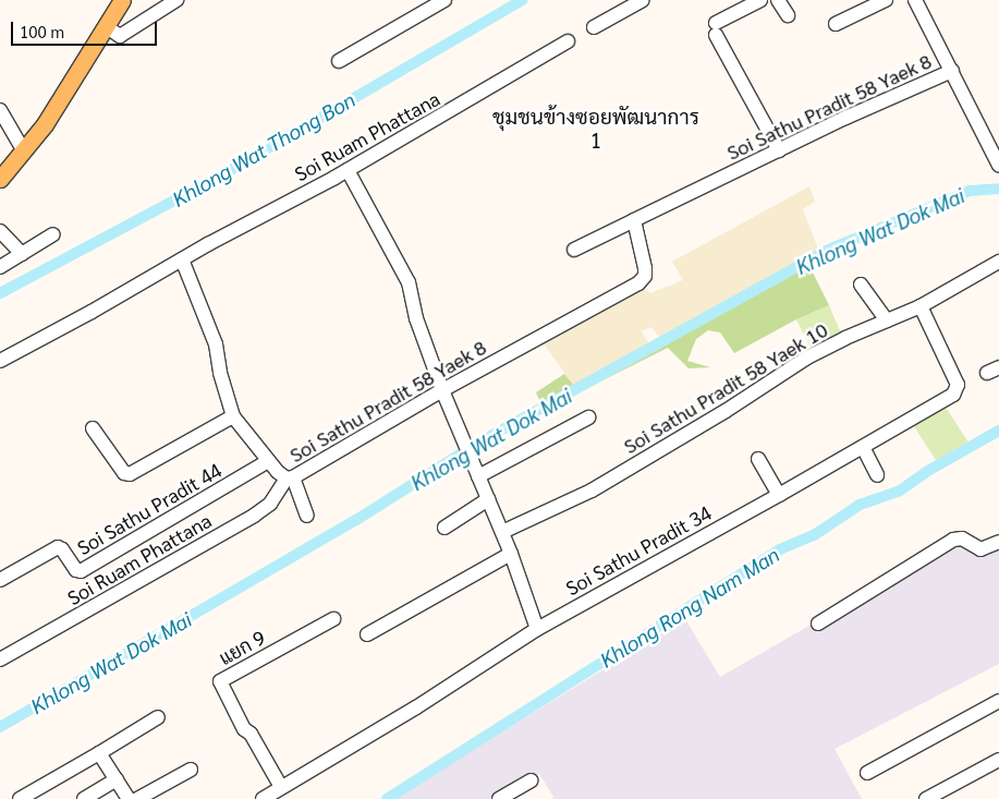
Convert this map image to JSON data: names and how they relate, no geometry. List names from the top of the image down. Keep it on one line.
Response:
{"streets":{"street":["Soi Sathu Pradit 58 Yaek 8","Soi Ruam Phattana","Soi Sathu Pradit 58 Yaek 10","Soi Sathu Pradit 44","Soi Sathu Pradit 34","แยก 9"]},"crossings":[["Soi Sathu Pradit 58 Yaek 8","Soi Ruam Phattana"],["Soi Sathu Pradit 58 Yaek 8","Soi Sathu Pradit 44"],["Soi Sathu Pradit 58 Yaek 10","Soi Sathu Pradit 34"],["Soi Sathu Pradit 34","แยก 9"]],"districts":["ชุมชนข้างซอยพัฒนาการ 1"],"water":["Khlong Wat Thong Bon","Khlong Wat Dok Mai","Khlong Rong Nam Man"],"scale_bar":"100 m"}
